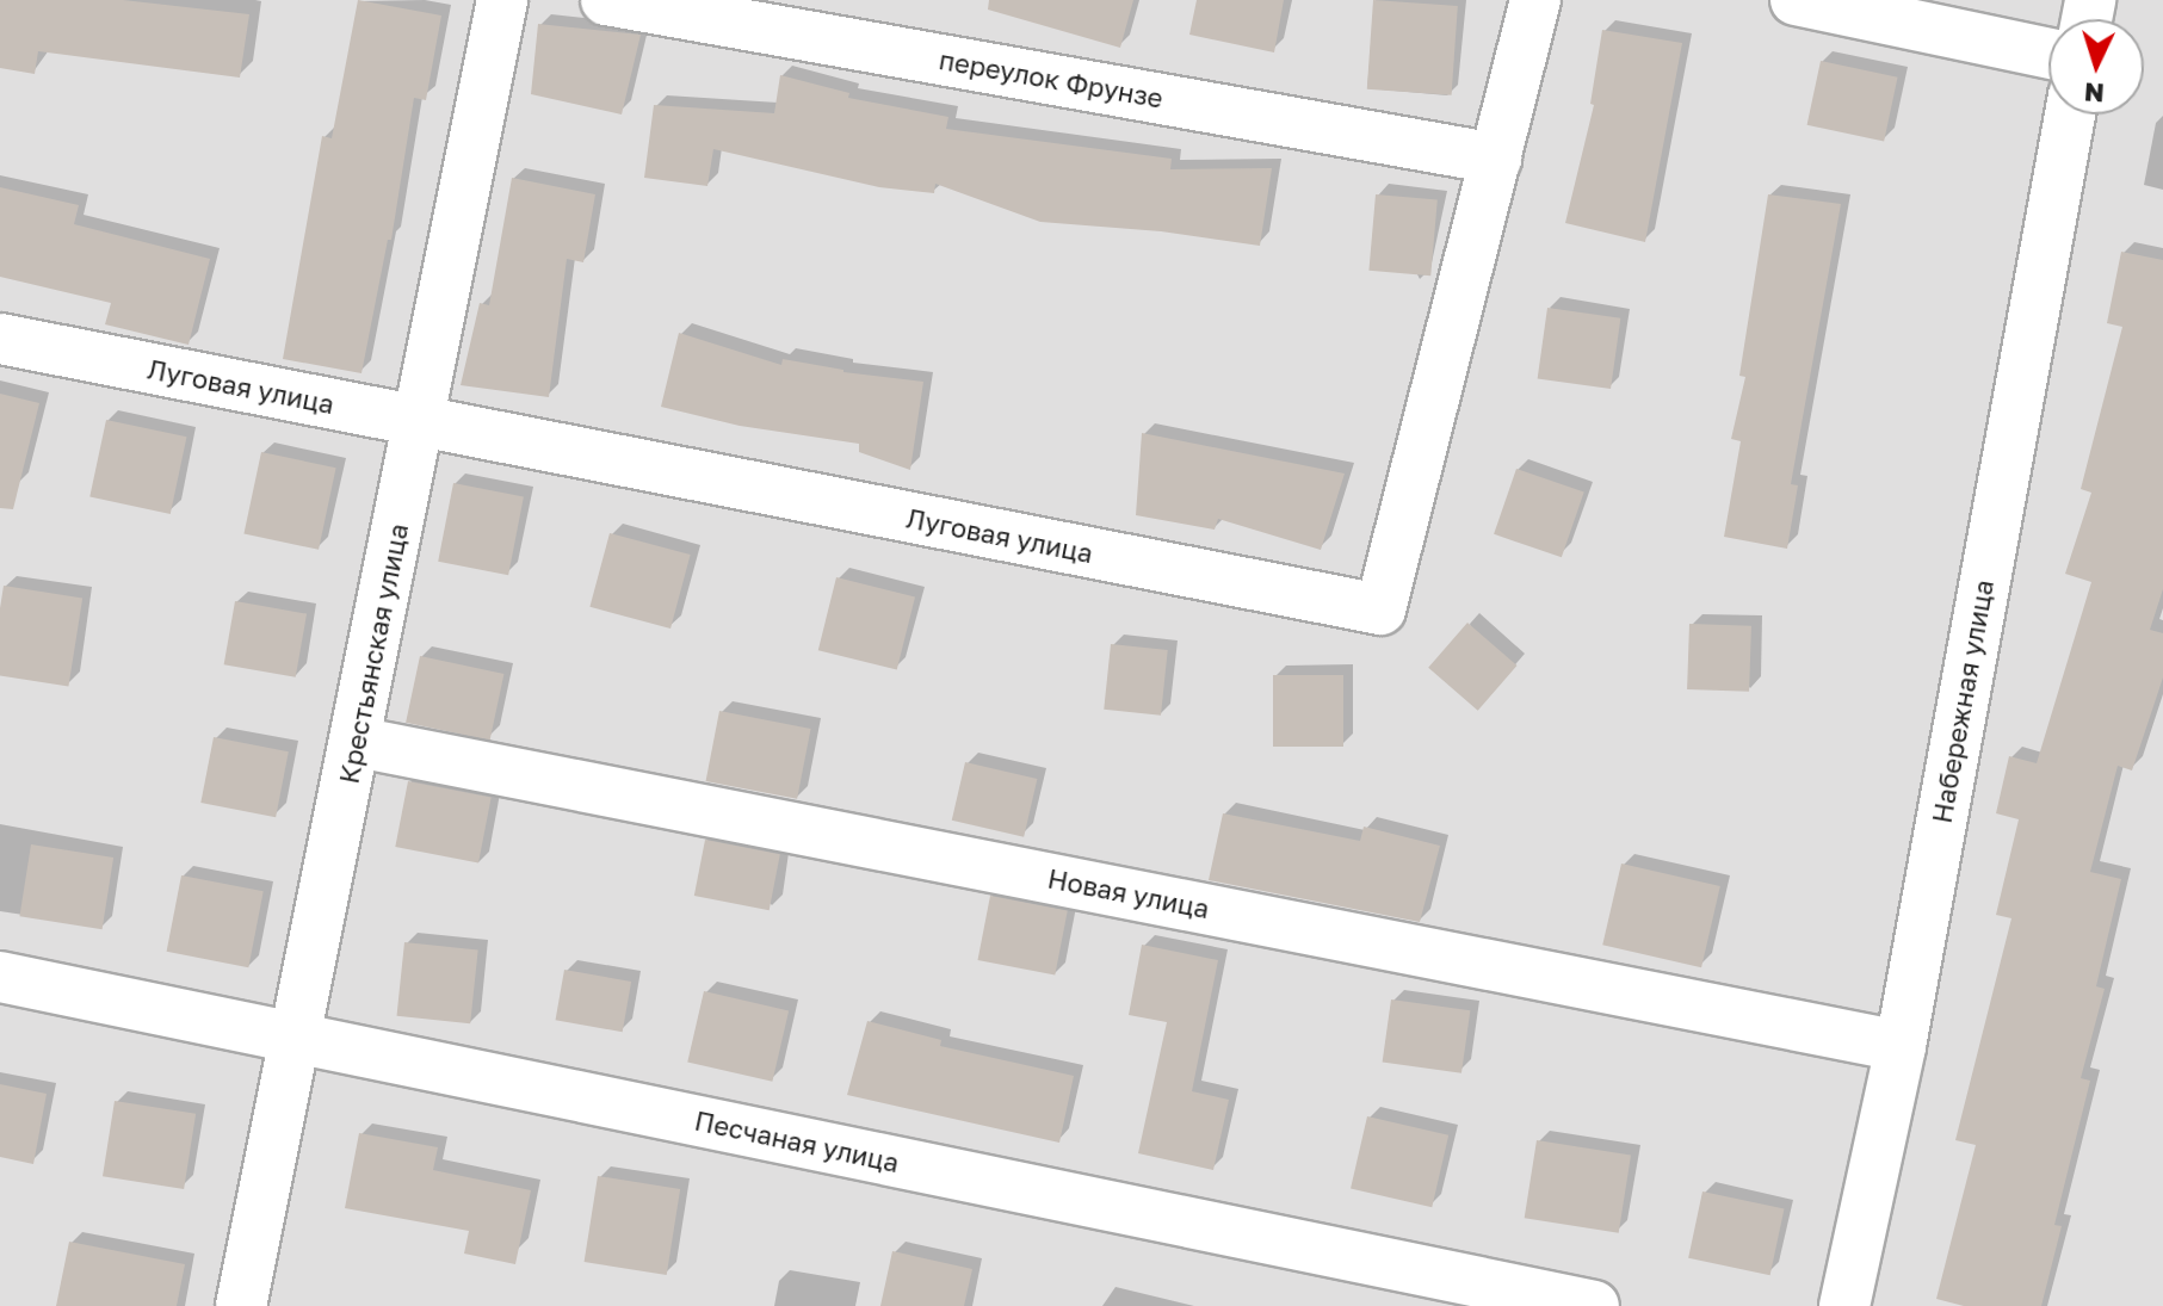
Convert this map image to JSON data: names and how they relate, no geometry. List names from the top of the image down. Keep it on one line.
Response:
{"streets":{"street":["переулок Фрунзе","Луговая улица","Крестьянская улица","Набережная улица","Новая улица","Песчаная улица"]},"crossings":[["переулок Фрунзе","Луговая улица"],["Луговая улица","Крестьянская улица"],["Крестьянская улица","Новая улица"],["Крестьянская улица","Песчаная улица"],["Набережная улица","Новая улица"]],"north":"bottom"}
